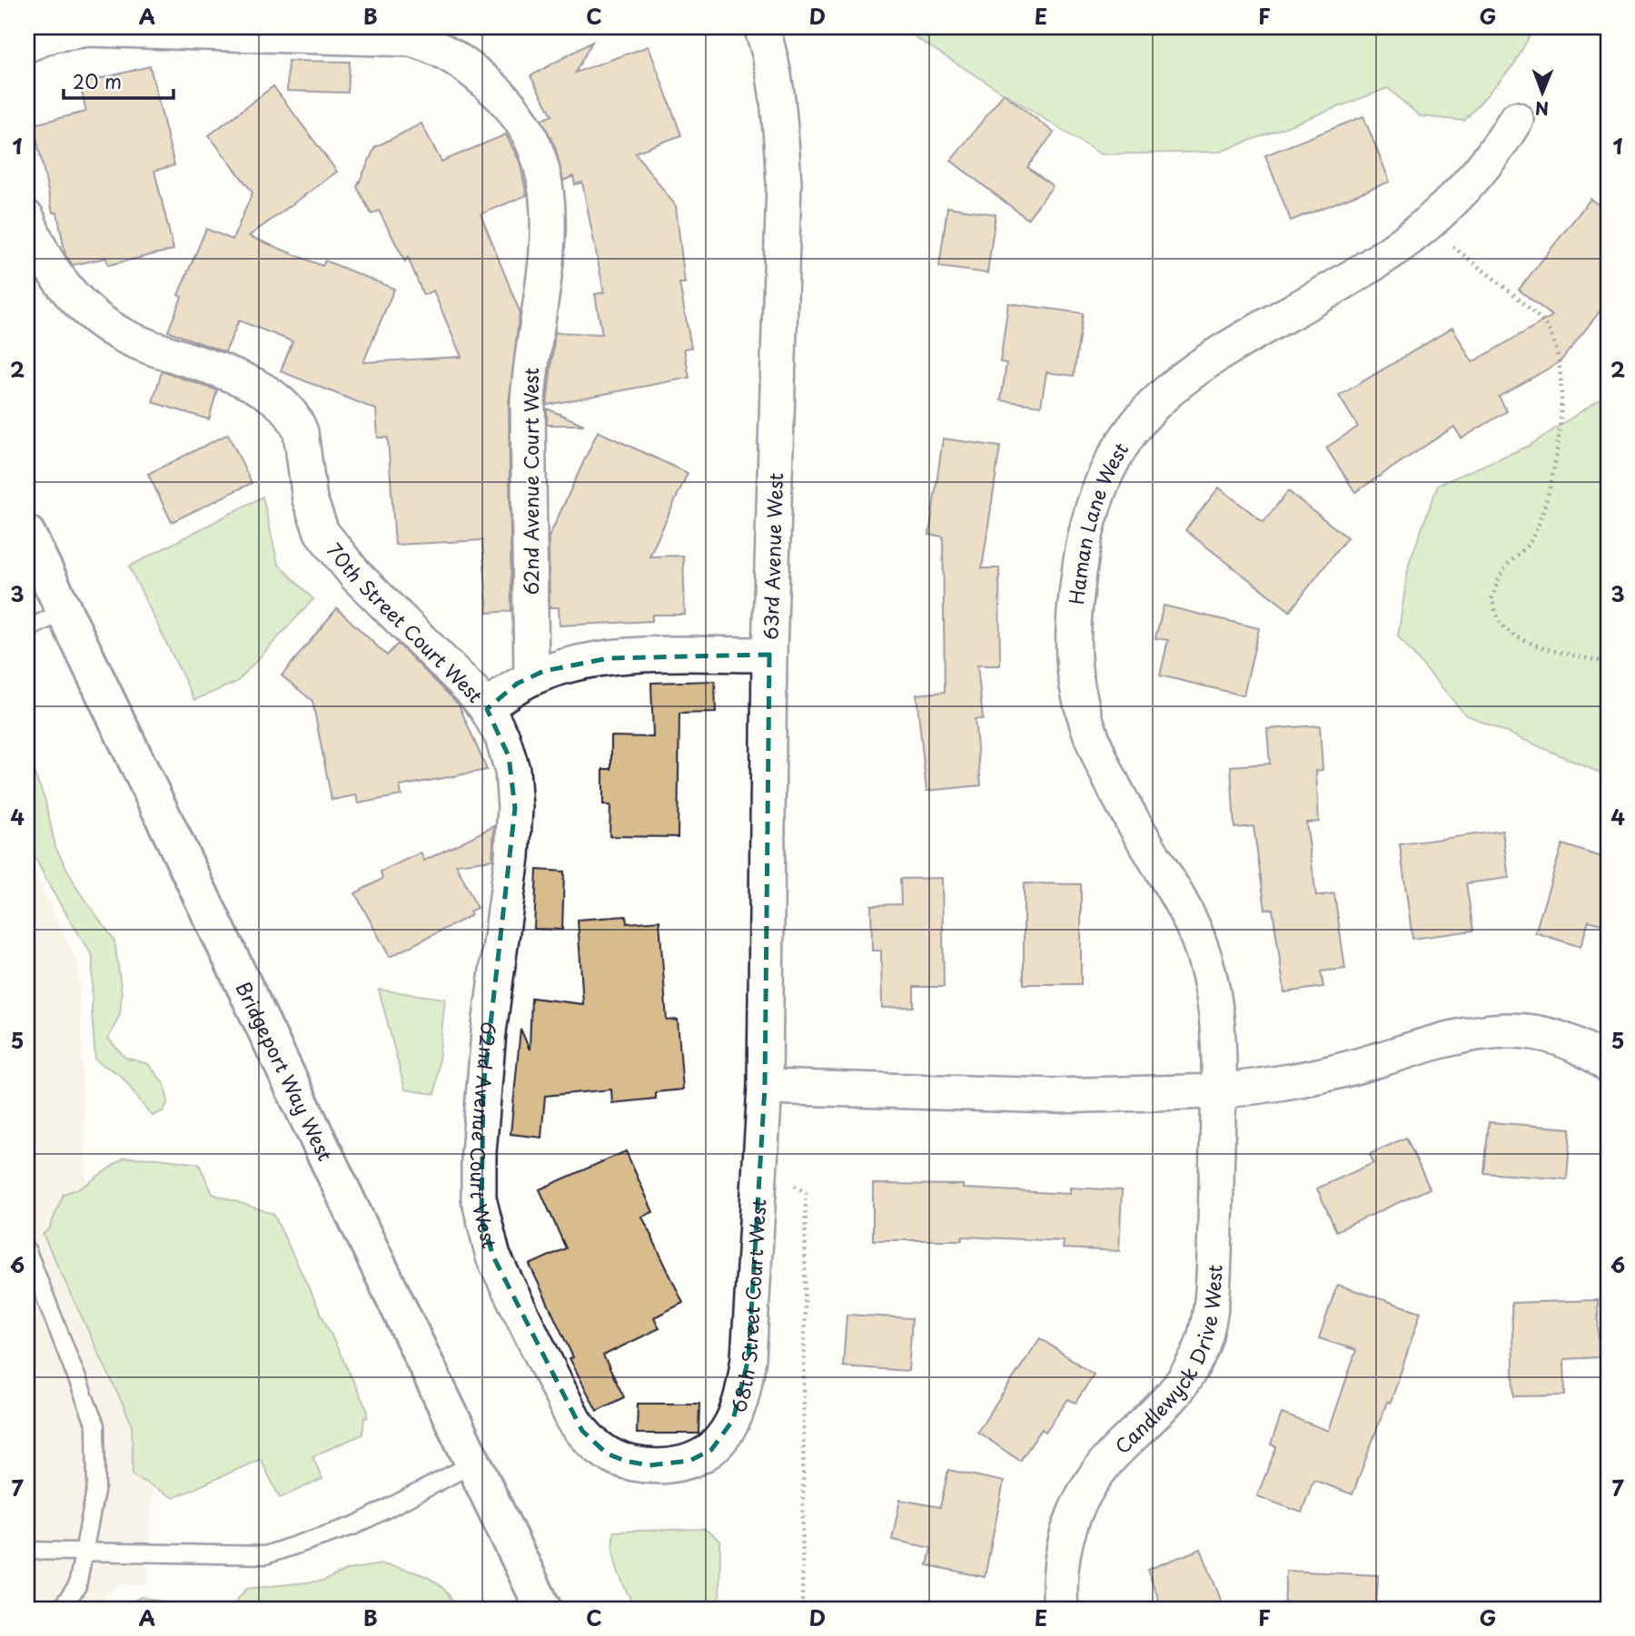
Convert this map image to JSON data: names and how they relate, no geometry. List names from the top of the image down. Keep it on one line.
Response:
{"streets":{"main road":["Bridgeport Way West"],"street":["62nd Avenue Court West","Haman Lane West","63rd Avenue West","70th Street Court West","68th Street Court West","Candlewyck Drive West"]},"crossings":[["62nd Avenue Court West","70th Street Court West"],["62nd Avenue Court West","68th Street Court West"],["Haman Lane West","Candlewyck Drive West"],["63rd Avenue West","70th Street Court West"],["63rd Avenue West","68th Street Court West"]],"scale_bar":"20 m","north":"bottom","grid":{"columns":["A","B","C","D","E","F","G"],"rows":["1","2","3","4","5","6","7"]}}
